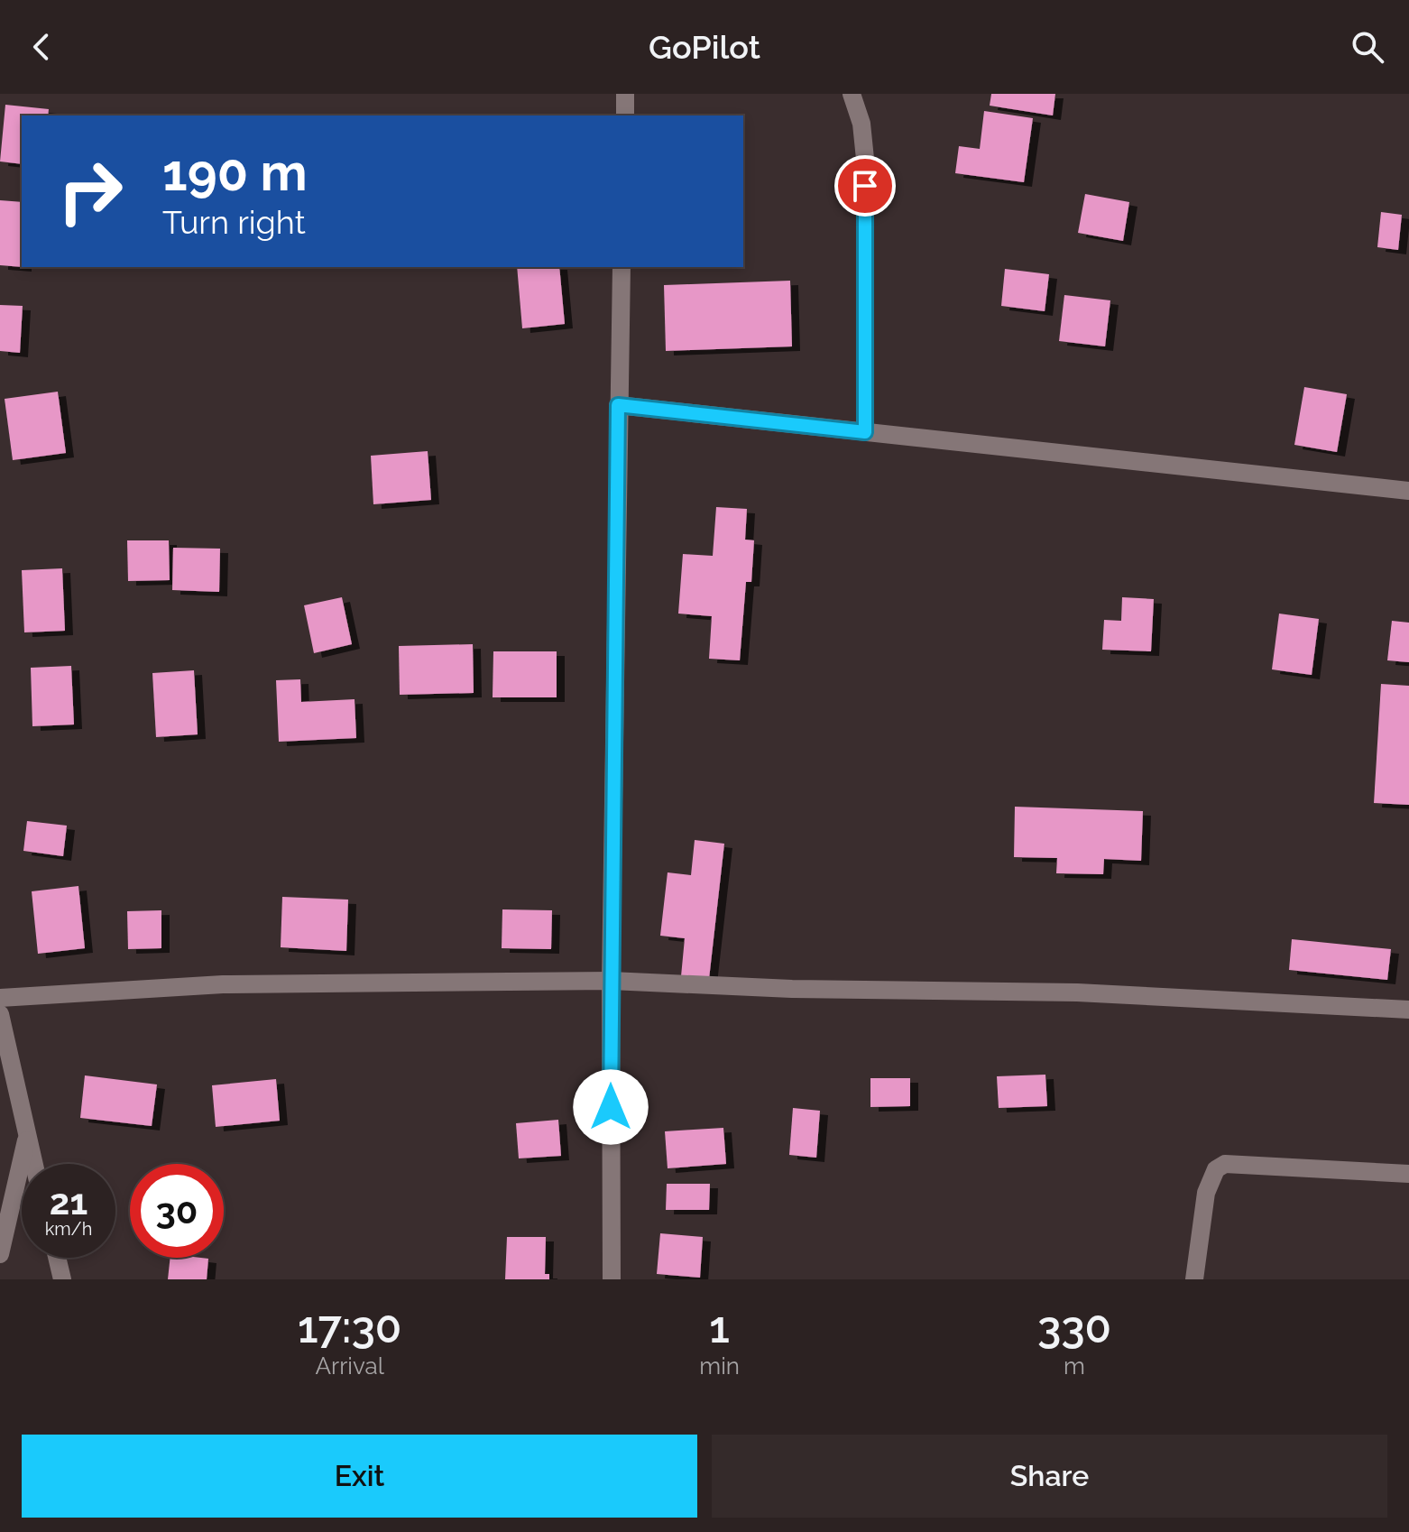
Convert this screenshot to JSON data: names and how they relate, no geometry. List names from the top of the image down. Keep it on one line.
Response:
{"page":{"header":"GoPilot","turn":["190 m","Turn right"],"speed":"21 km/h","limit":"30","eta":["17:30","Arrival","1","min","330","m"],"buttons":["Exit","Share"]}}
